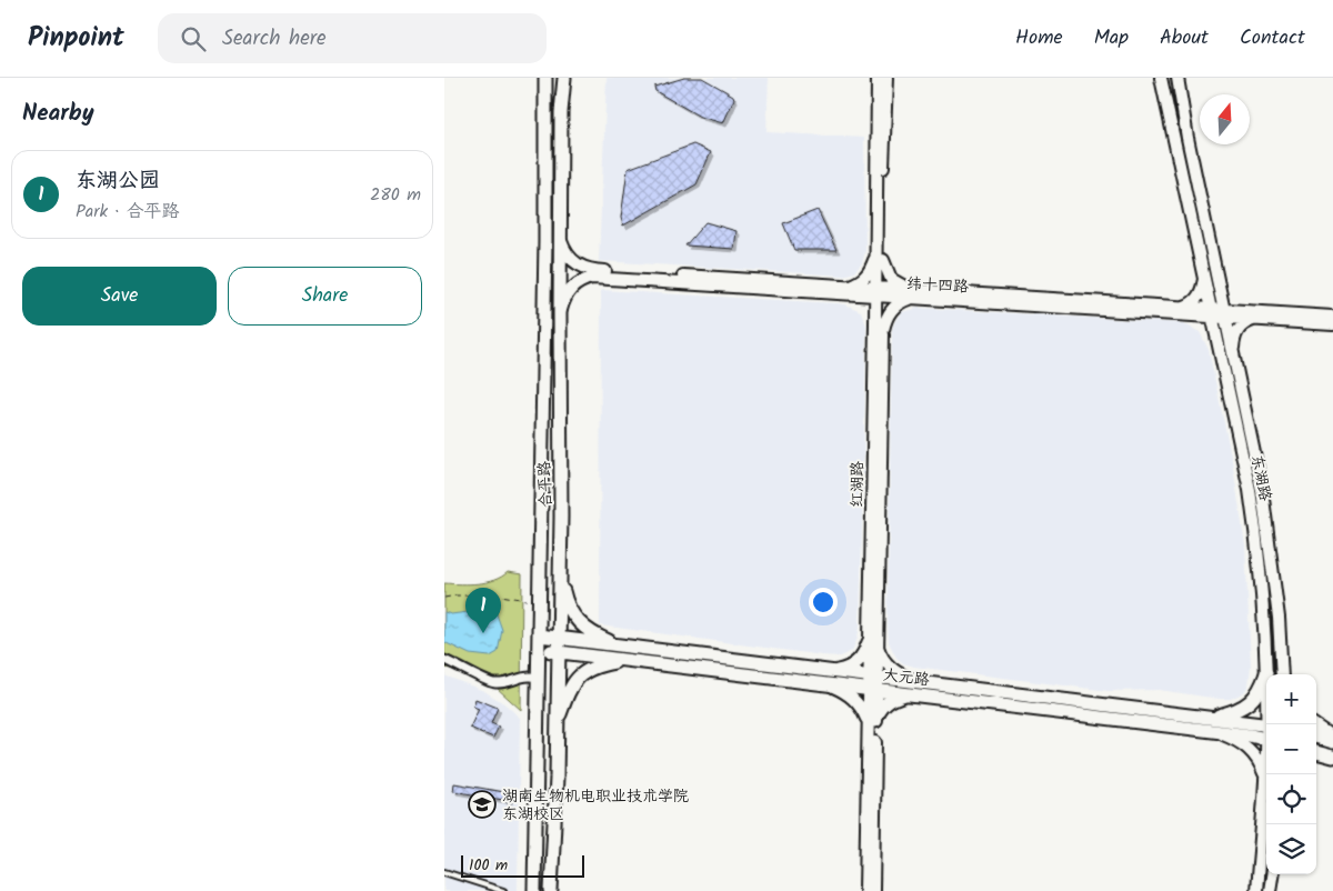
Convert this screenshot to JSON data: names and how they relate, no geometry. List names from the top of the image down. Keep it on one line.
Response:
{"streets":{"main road":["纬十四路","东湖路","合平路","红湖路","大元路"]},"crossings":[["纬十四路","东湖路"],["纬十四路","合平路"],["纬十四路","红湖路"],["合平路","大元路"],["红湖路","大元路"]],"places":{"school or university":["湖南生物机电职业技术学院 东湖校区"]},"scale_bar":"100 m","north":"top","page":{"header":"Pinpoint","search":"Search here","nav":["Home","Map","About","Contact"],"heading":"Nearby","list":[{"mark":"1","name":"东湖公园","note":"Park · 合平路","value":"280 m"}],"buttons":["Save","Share"],"pins":"1","map_buttons":["+","−"],"scale":"100 m"}}
